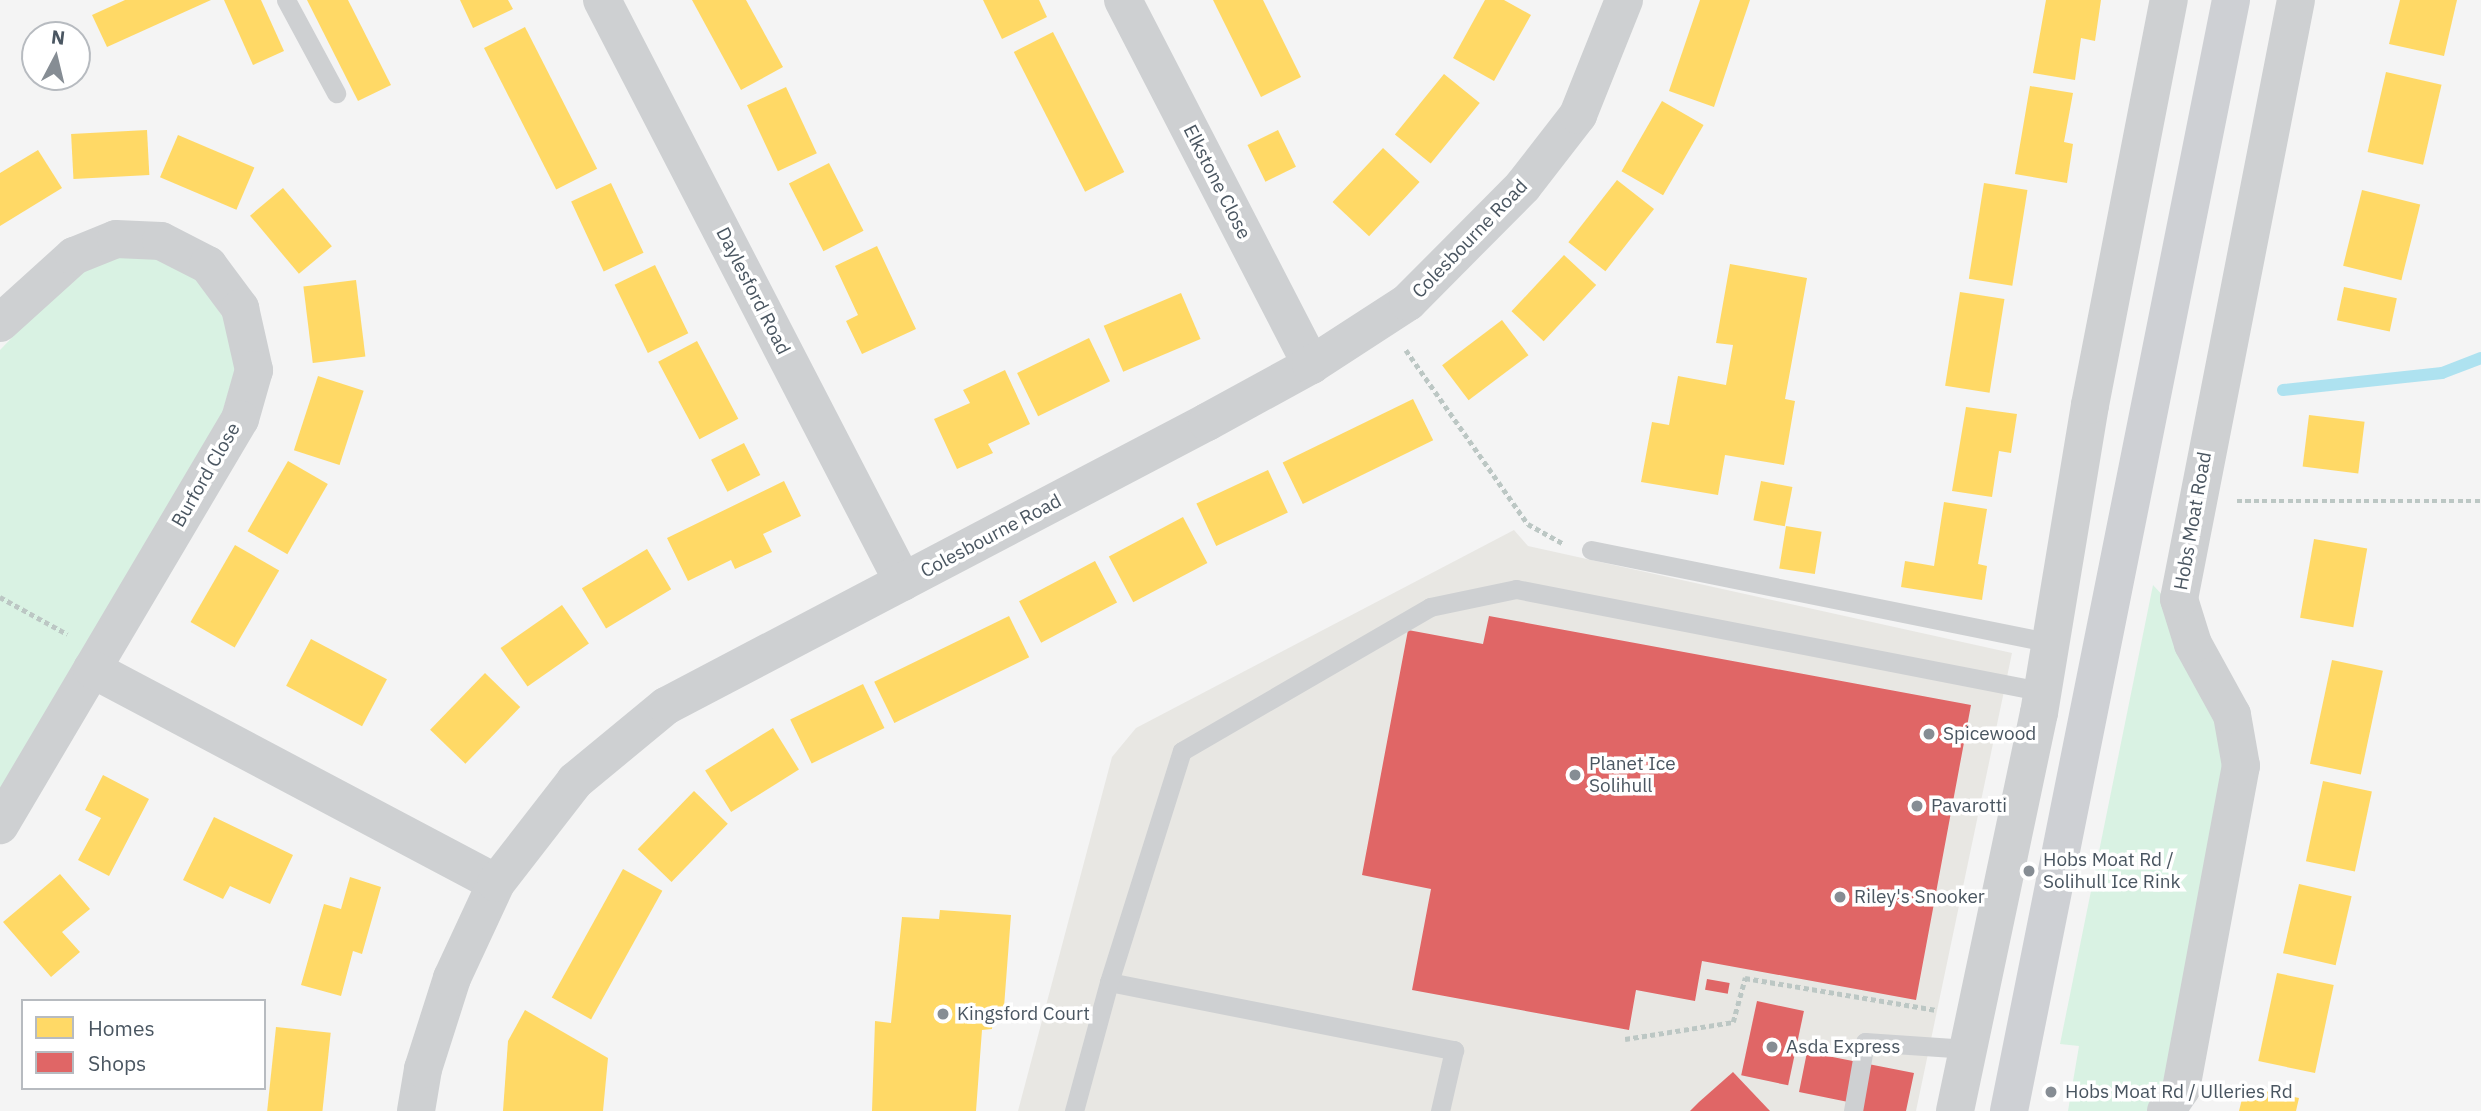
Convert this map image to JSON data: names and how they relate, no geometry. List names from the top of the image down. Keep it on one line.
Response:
{"streets":{"street":["Elkstone Close","Colesbourne Road","Daylesford Road","Burford Close","Hobs Moat Road"]},"crossings":[["Elkstone Close","Colesbourne Road"],["Colesbourne Road","Daylesford Road"]],"places":["Spicewood","Planet Ice Solihull","Pavarotti","Hobs Moat Rd / Solihull Ice Rink","Riley's Snooker","Kingsford Court","Asda Express","Hobs Moat Rd / Ulleries Rd"],"legend":["Homes","Shops"],"north":"top"}
